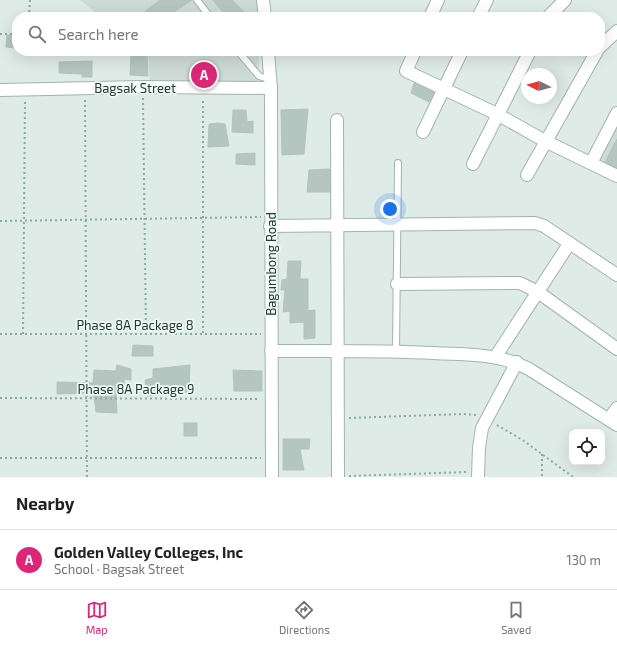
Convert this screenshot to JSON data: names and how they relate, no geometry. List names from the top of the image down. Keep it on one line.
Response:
{"streets":{"street":["Bagsak Street","Bagumbong Road"],"path":["Phase 8A Package 8","Phase 8A Package 9"]},"crossings":[["Bagsak Street","Bagumbong Road"],["Bagumbong Road","Phase 8A Package 8"],["Bagumbong Road","Phase 8A Package 9"]],"north":"left","page":{"search":"Search here","pins":"A","heading":"Nearby","list":[{"mark":"A","name":"Golden Valley Colleges, Inc","note":"School · Bagsak Street","value":"130 m"}],"nav":["Map","Directions","Saved"]}}
